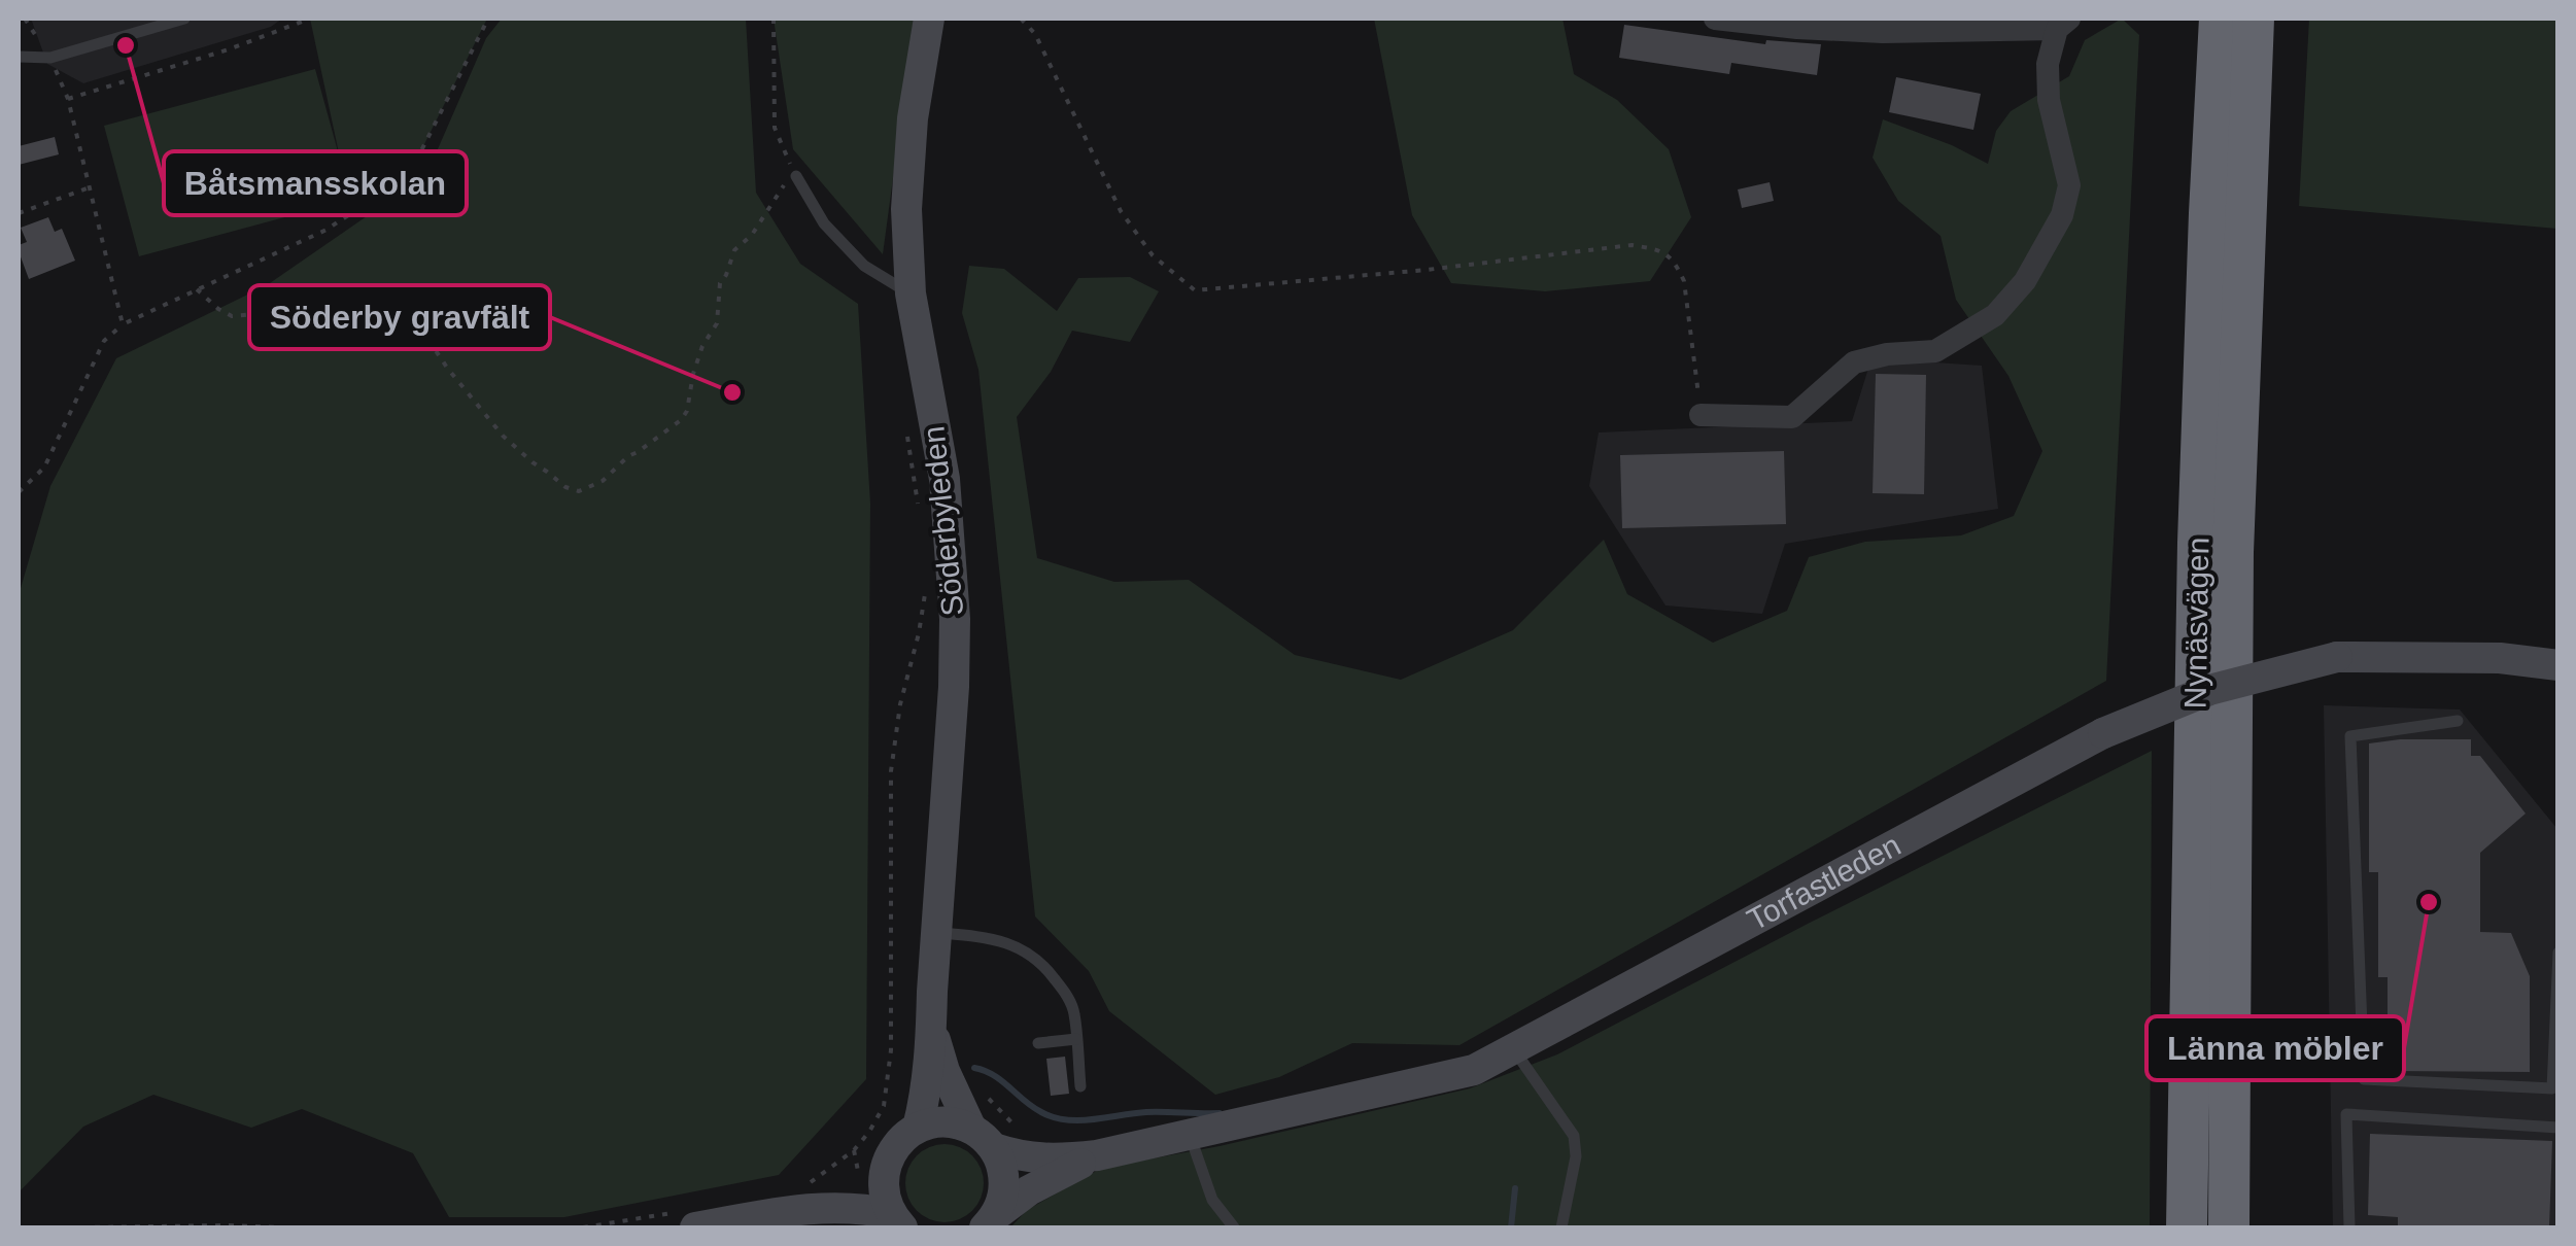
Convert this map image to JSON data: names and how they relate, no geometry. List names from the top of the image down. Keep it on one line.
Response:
{"streets":{"highway":["Nynäsvägen"],"street":["Söderbyleden","Torfastleden"]},"crossings":[["Söderbyleden","Torfastleden"]],"places":["Båtsmansskolan","Söderby gravfält","Länna möbler"]}
